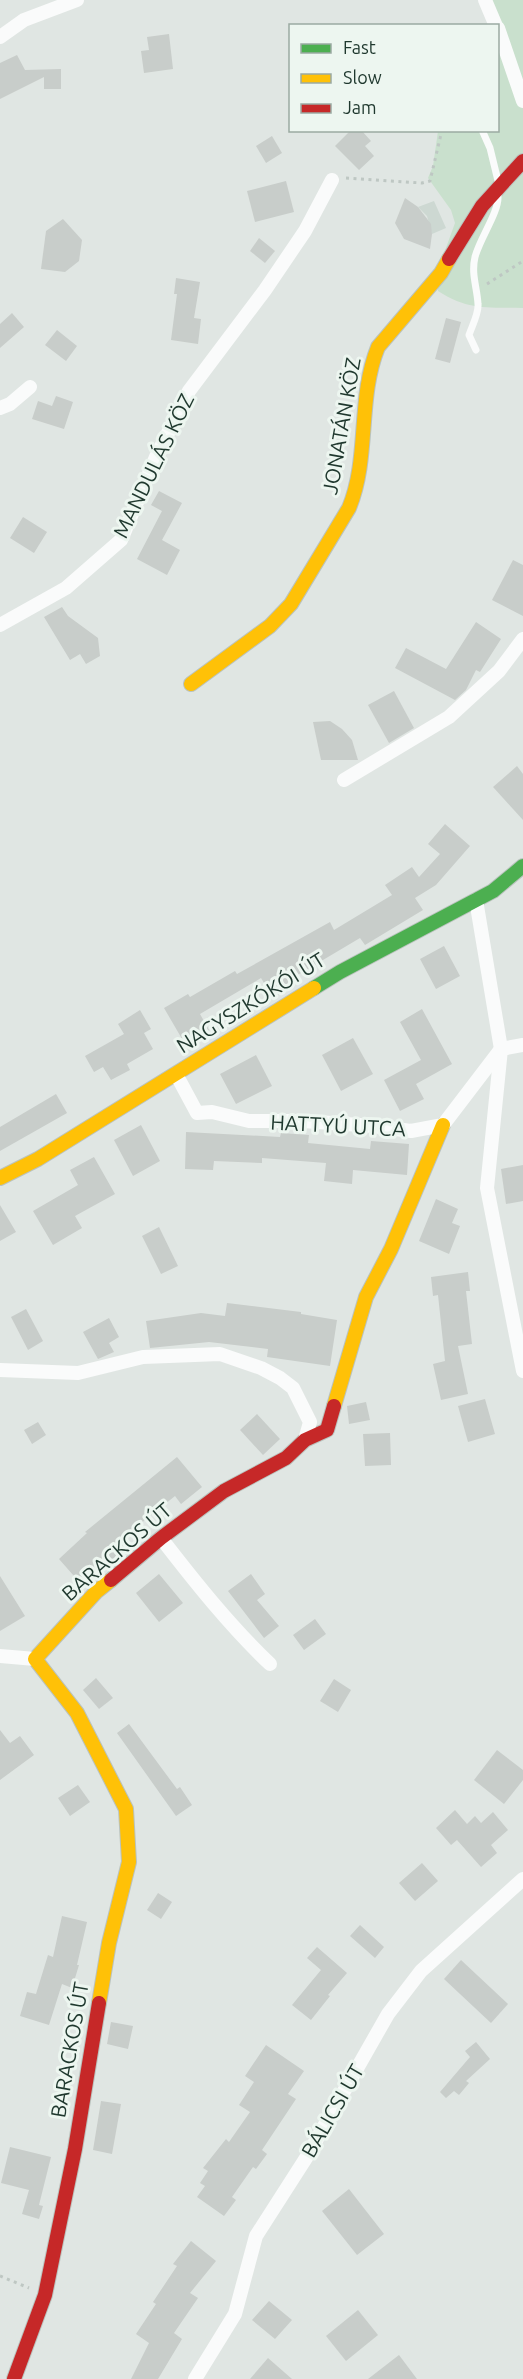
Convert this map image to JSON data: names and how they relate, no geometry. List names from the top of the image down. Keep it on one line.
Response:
{"streets":{"street":["JONATÁN KÖZ","MANDULÁS KÖZ","NAGYSZKÓKÓI ÚT","HATTYÚ UTCA","BARACKOS ÚT","BÁLICSI ÚT"]},"crossings":[["NAGYSZKÓKÓI ÚT","HATTYÚ UTCA"],["HATTYÚ UTCA","BARACKOS ÚT"]],"legend":["Fast","Slow","Jam"]}
